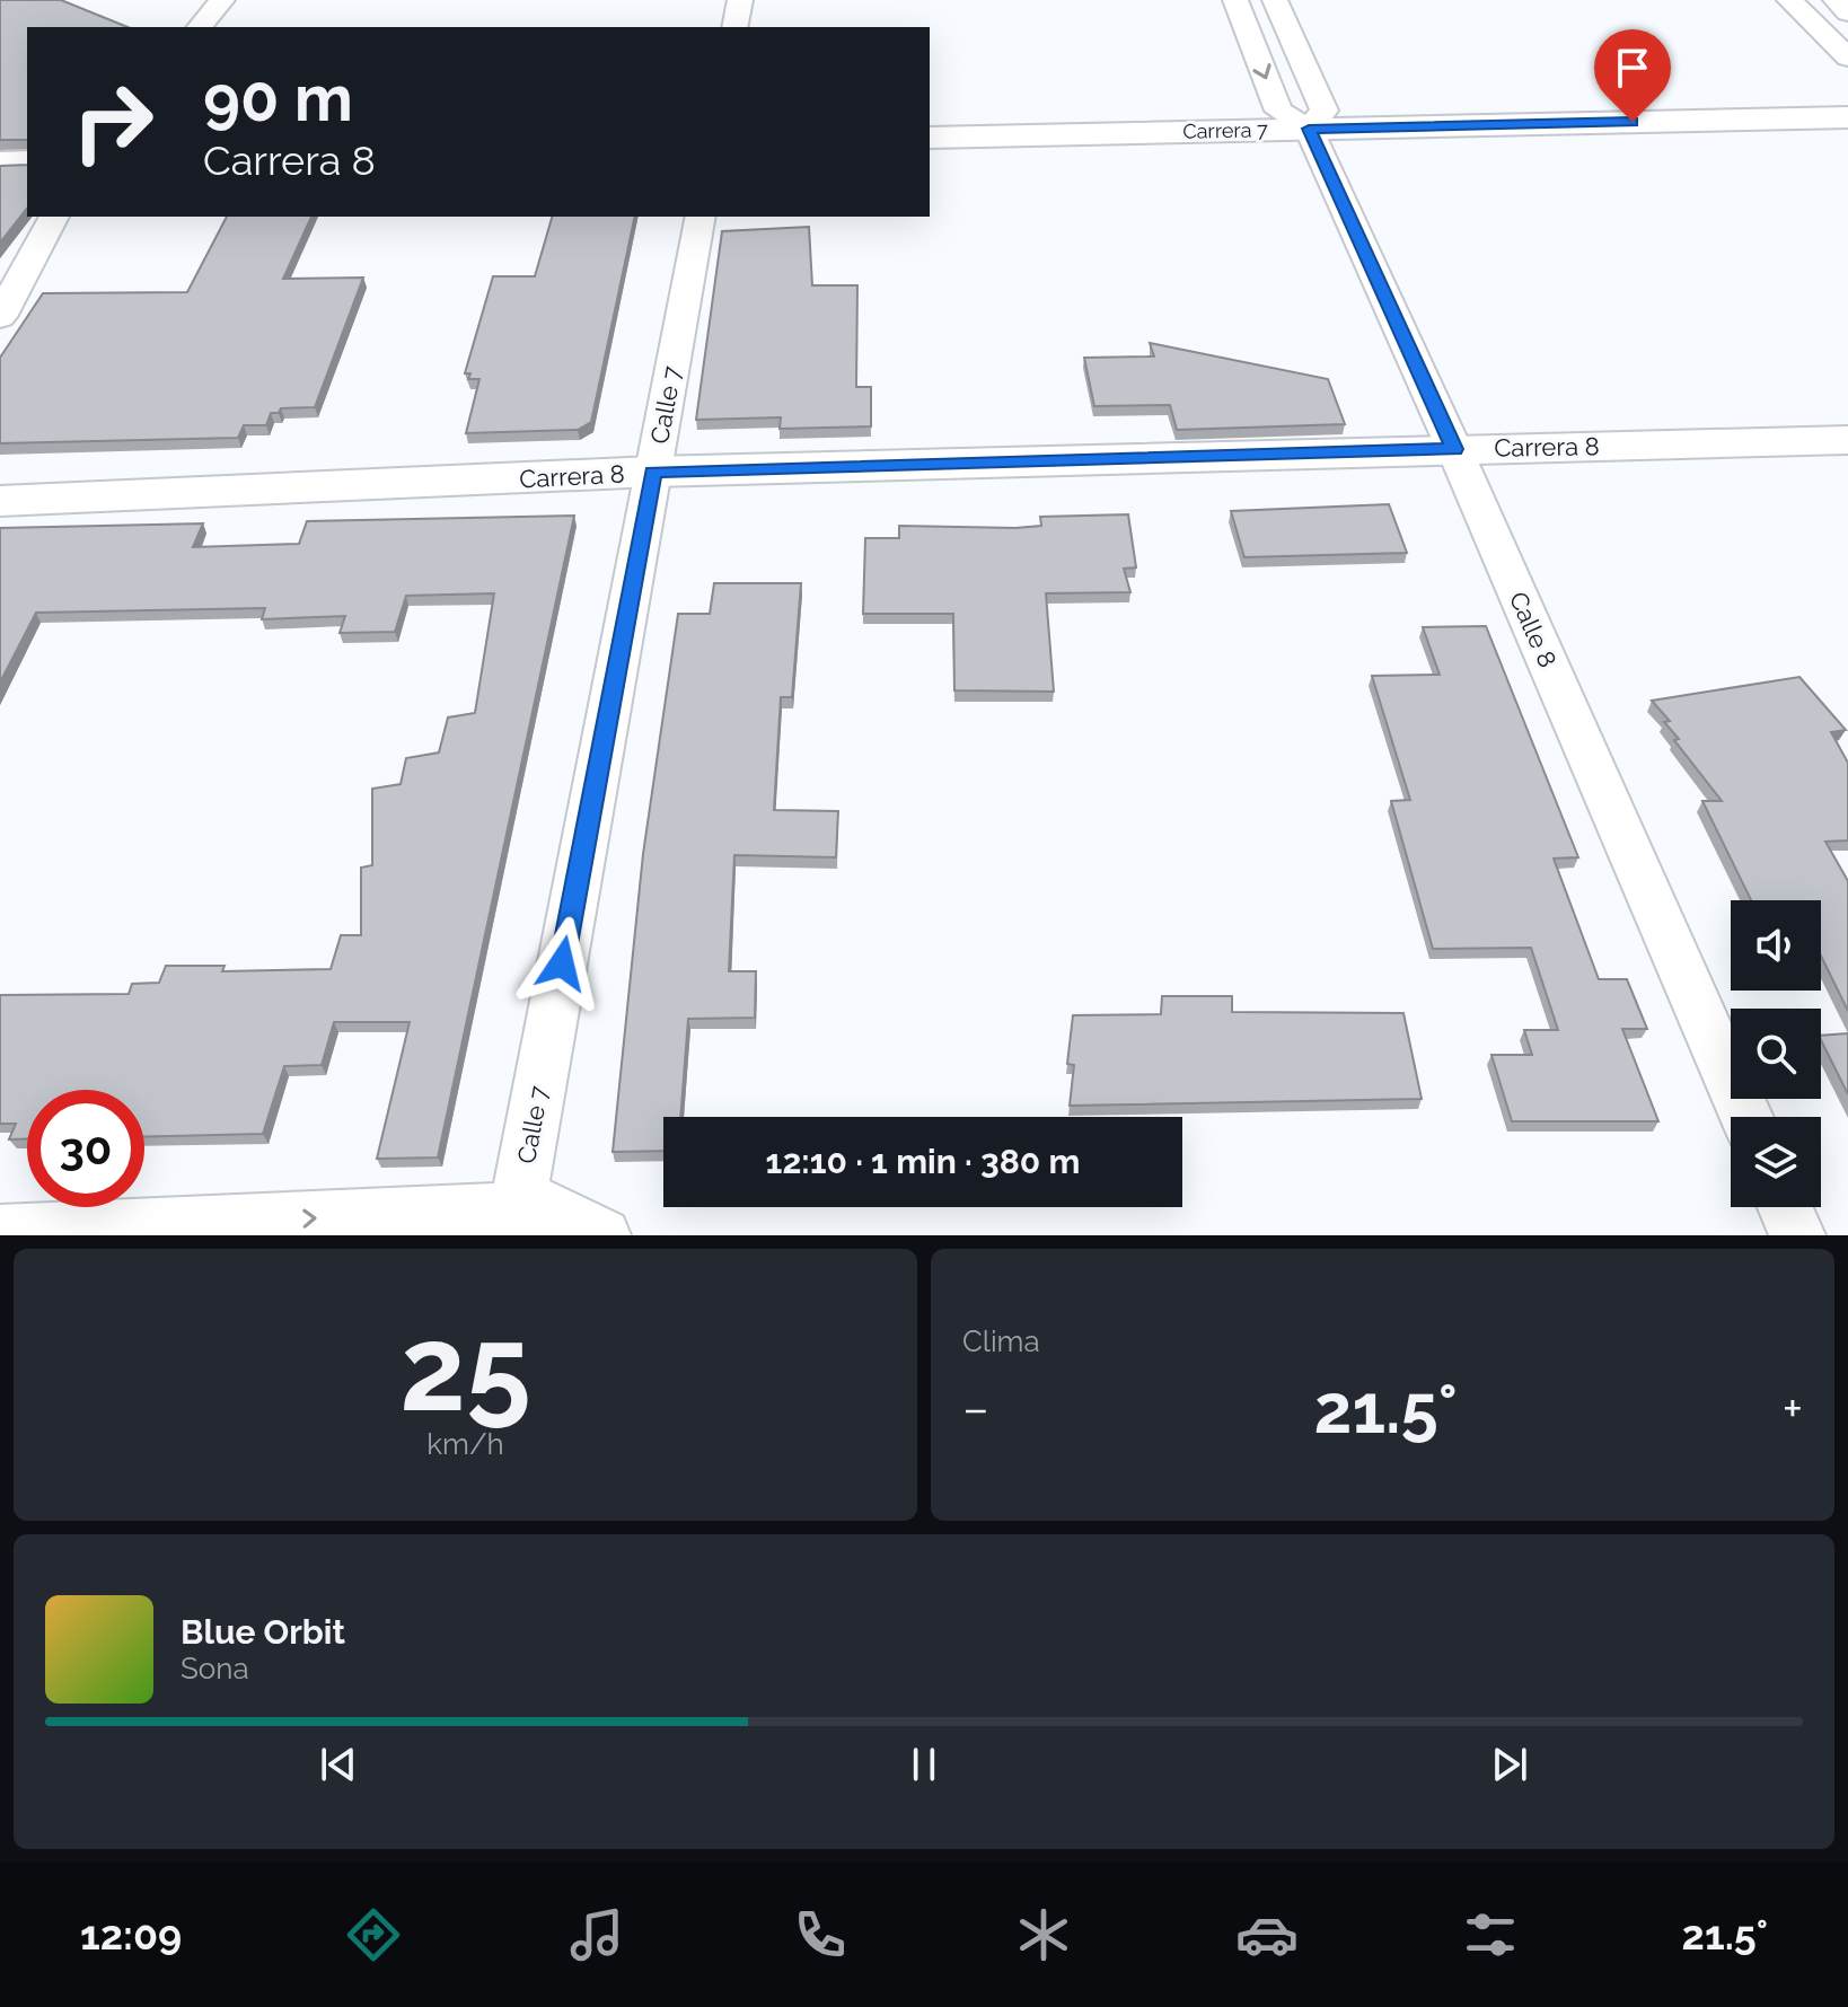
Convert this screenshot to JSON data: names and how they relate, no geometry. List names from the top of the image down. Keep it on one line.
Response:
{"streets":{"street":["Carrera 7","Calle 7","Carrera 8","Calle 8"]},"crossings":[["Carrera 7","Calle 8"],["Calle 7","Carrera 8"],["Carrera 8","Calle 8"]],"page":{"turn":["90 m","Carrera 8"],"limit":"30","trip":"12:10 · 1 min · 380 m","tile":[["25","km/h"],"Clima"],"heat":["−","21.5°","+"],"song":["Blue Orbit","Sona"],"tabs":["12:09","21.5°"]}}
